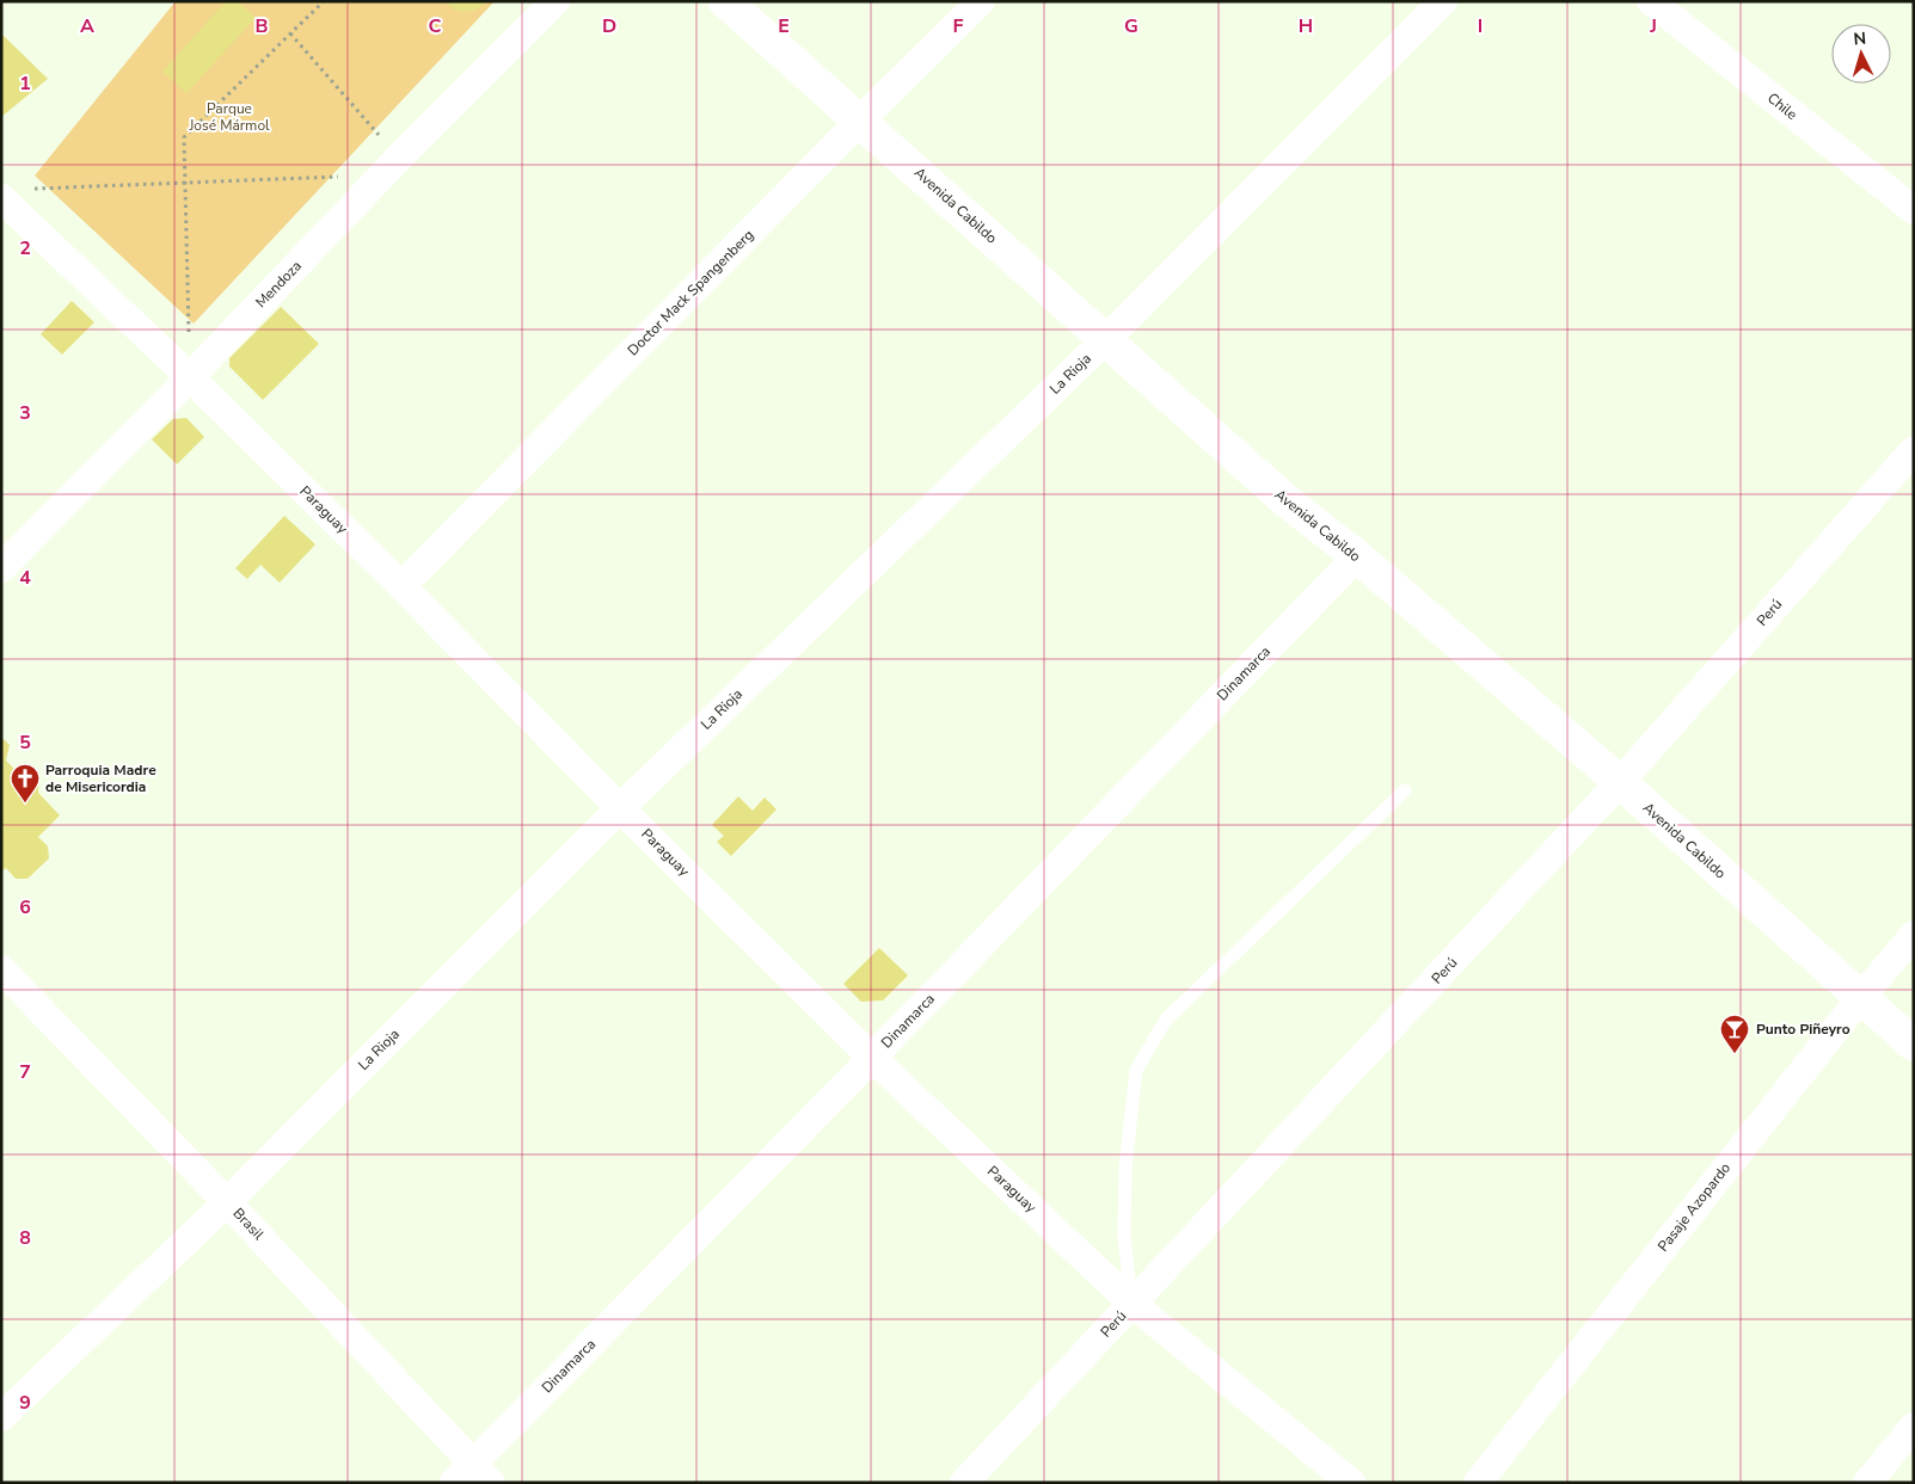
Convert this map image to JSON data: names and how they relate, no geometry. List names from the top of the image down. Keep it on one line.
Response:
{"streets":{"street":["Chile","Avenida Cabildo","Mendoza","Doctor Mack Spangenberg","La Rioja","Paraguay","Perú","Dinamarca","Pasaje Azopardo","Brasil"]},"crossings":[["Avenida Cabildo","Doctor Mack Spangenberg"],["Avenida Cabildo","La Rioja"],["Avenida Cabildo","Perú"],["Avenida Cabildo","Dinamarca"],["Avenida Cabildo","Pasaje Azopardo"],["Mendoza","Paraguay"],["Doctor Mack Spangenberg","Paraguay"],["La Rioja","Paraguay"],["La Rioja","Brasil"],["Paraguay","Perú"],["Paraguay","Dinamarca"],["Dinamarca","Brasil"]],"parks":["Parque José Mármol"],"places":{"church":["Parroquia Madre de Misericordia"],"bar":["Punto Piñeyro"]},"north":"top","grid":{"columns":["A","B","C","D","E","F","G","H","I","J"],"rows":["1","2","3","4","5","6","7","8","9"]}}
